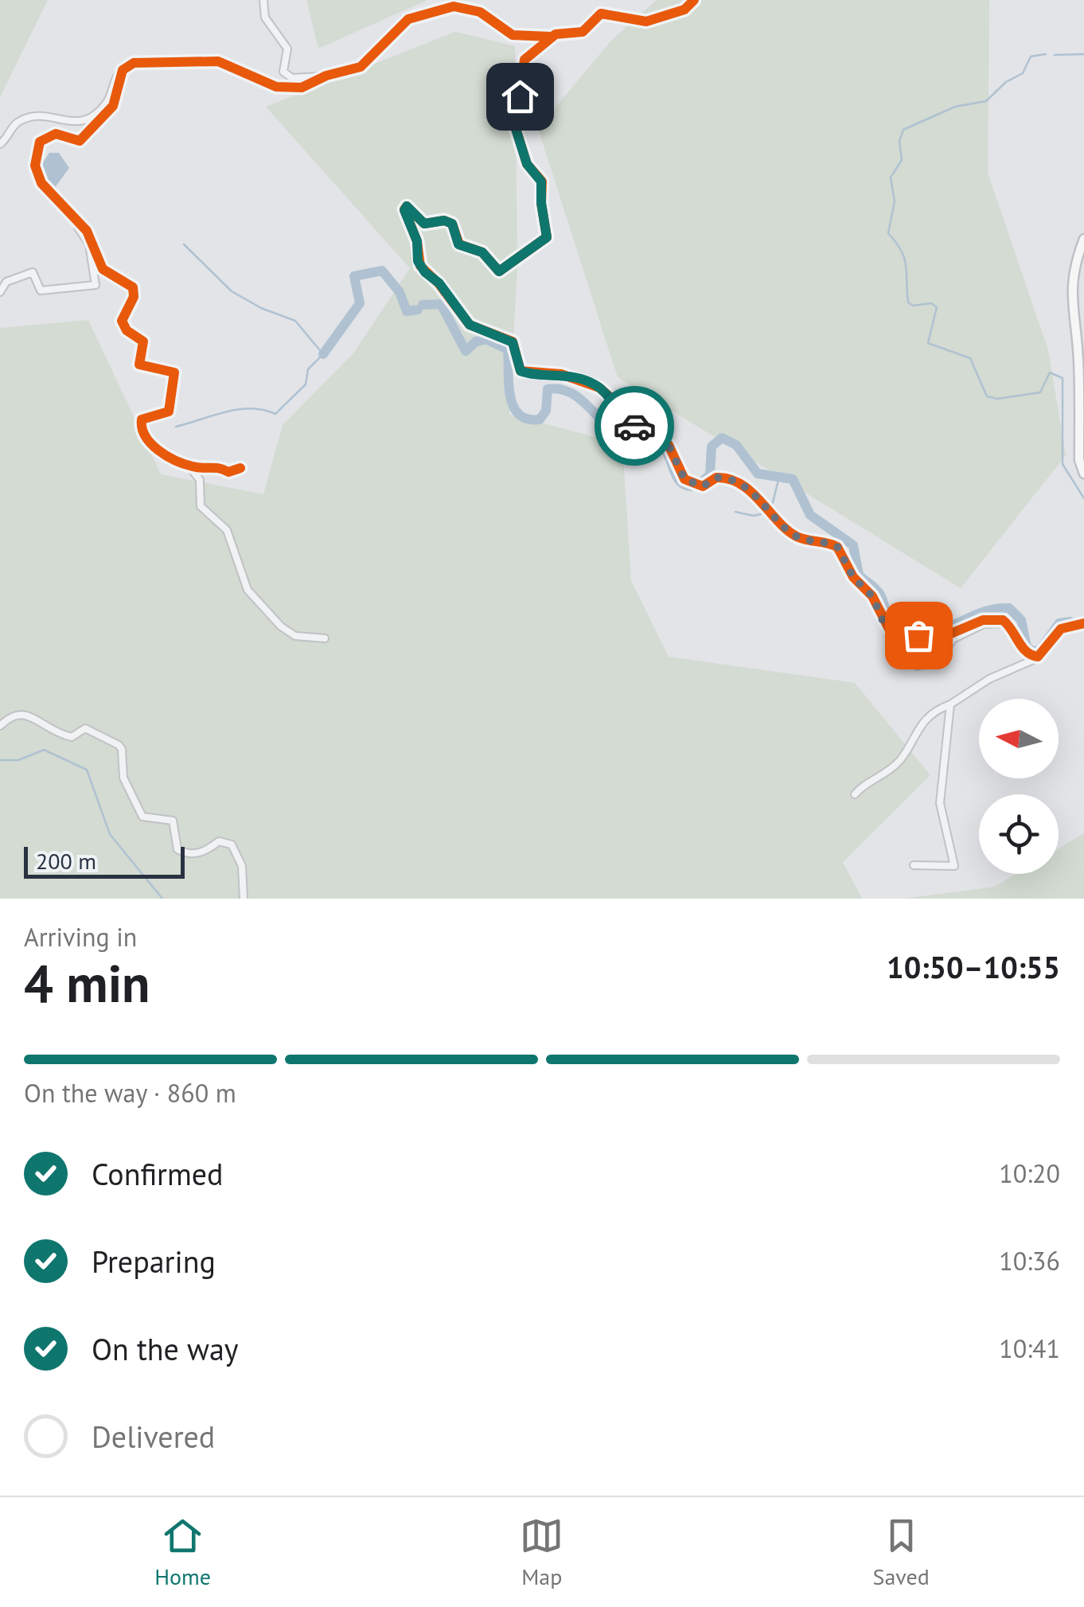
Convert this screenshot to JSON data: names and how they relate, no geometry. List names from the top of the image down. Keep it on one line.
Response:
{"scale_bar":"200 m","north":"left","page":{"scale":"200 m","heading":["4 min","Arriving in","10:50–10:55"],"bar":"On the way · 860 m","list":[["Confirmed","10:20"],["Preparing","10:36"],["On the way","10:41"],"Delivered"],"tabs":["Home","Map","Saved"]}}
